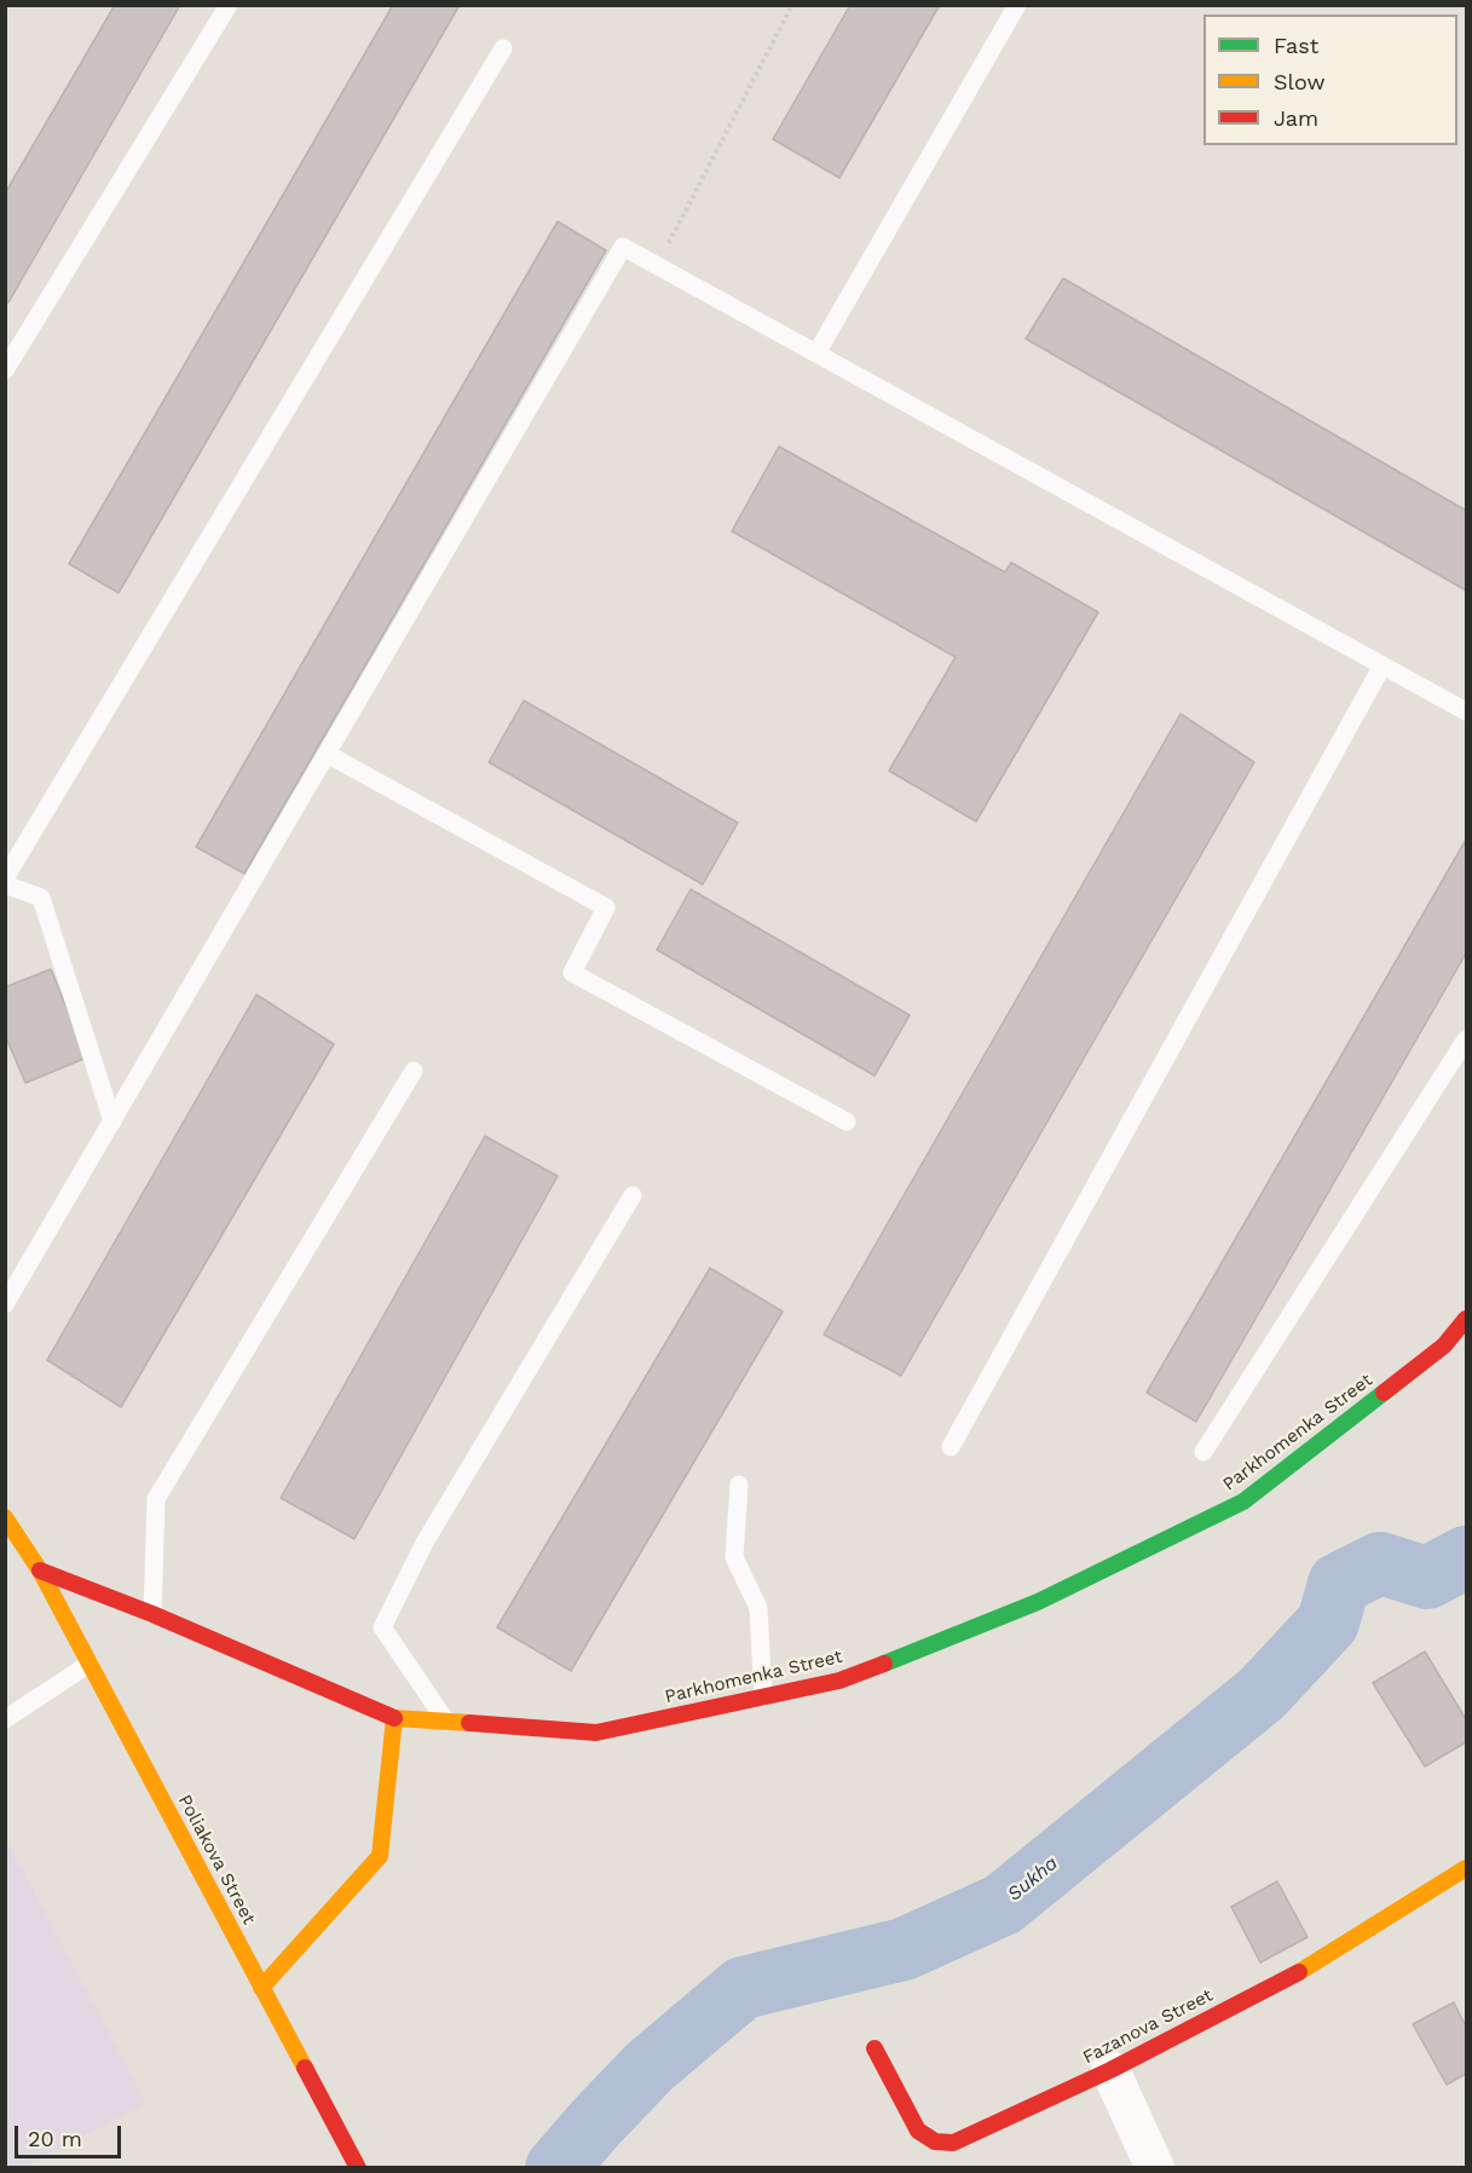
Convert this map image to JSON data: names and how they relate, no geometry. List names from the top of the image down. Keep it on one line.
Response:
{"streets":{"street":["Parkhomenka Street","Poliakova Street","Fazanova Street"]},"water":["Sukha"],"legend":["Fast","Slow","Jam"],"scale_bar":"20 m"}
